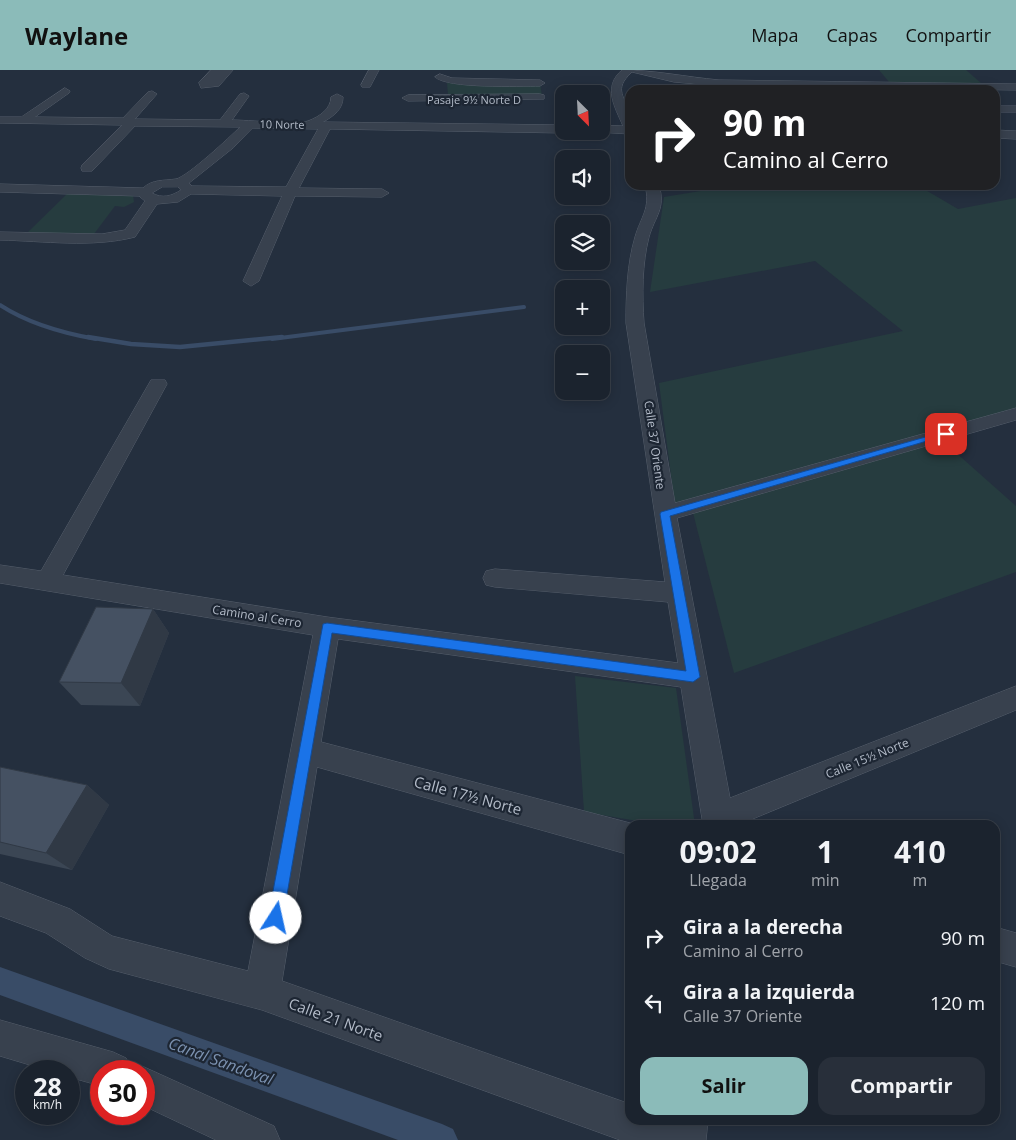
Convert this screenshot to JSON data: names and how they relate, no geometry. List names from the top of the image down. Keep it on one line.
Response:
{"streets":{"street":["Pasaje 9½ Norte D","10 Norte","Calle 37 Oriente","Camino al Cerro","Calle 15½ Norte","Calle 17½ Norte","Calle 21 Norte"]},"crossings":[["Calle 37 Oriente","Camino al Cerro"]],"water":["Canal Sandoval"],"north":"bottom right","page":{"header":"Waylane","nav":["Mapa","Capas","Compartir"],"map_buttons":["+","−"],"turn":["90 m","Camino al Cerro"],"eta":["09:02","Llegada","1","min","410","m"],"list":[{"name":"Gira a la derecha","note":"Camino al Cerro","value":"90 m"},{"name":"Gira a la izquierda","note":"Calle 37 Oriente","value":"120 m"}],"buttons":["Salir","Compartir"],"speed":"28 km/h","limit":"30"}}
